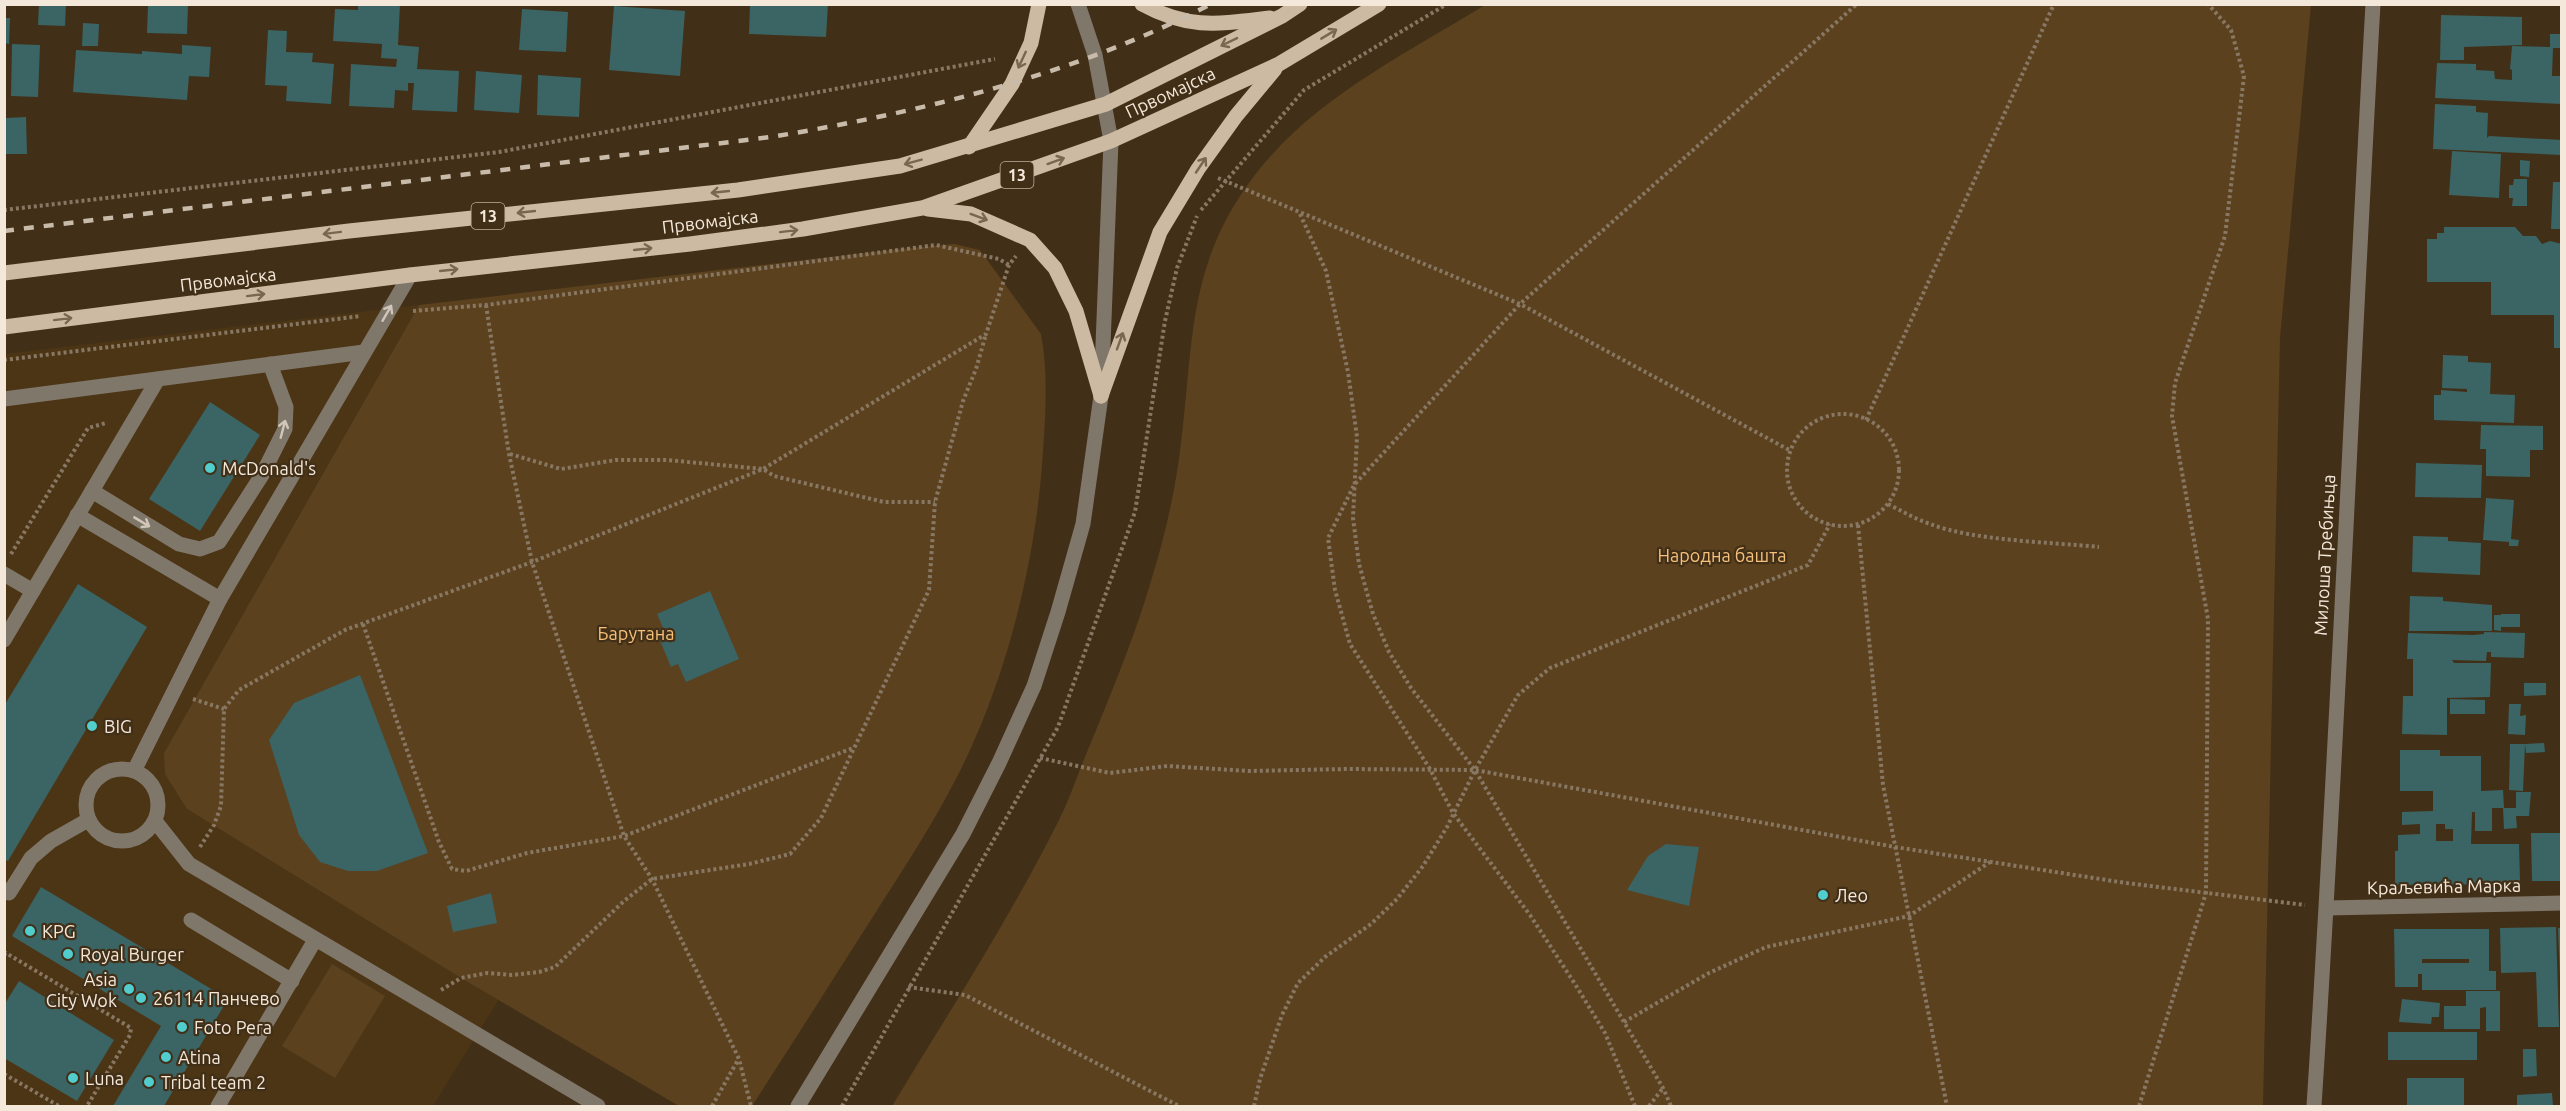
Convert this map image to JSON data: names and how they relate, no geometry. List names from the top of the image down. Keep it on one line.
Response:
{"streets":{"main road":["Првомајска","13"],"street":["Милоша Требињца","Краљевића Марка"]},"crossings":[["Милоша Требињца","Краљевића Марка"]],"parks":["Народна башта","Барутана"],"places":["McDonald's","BIG","Лео","KPG","Royal Burger","Asia City Wok","26114 Панчево","Foto Pera","Atina","Luna","Tribal team 2"]}
